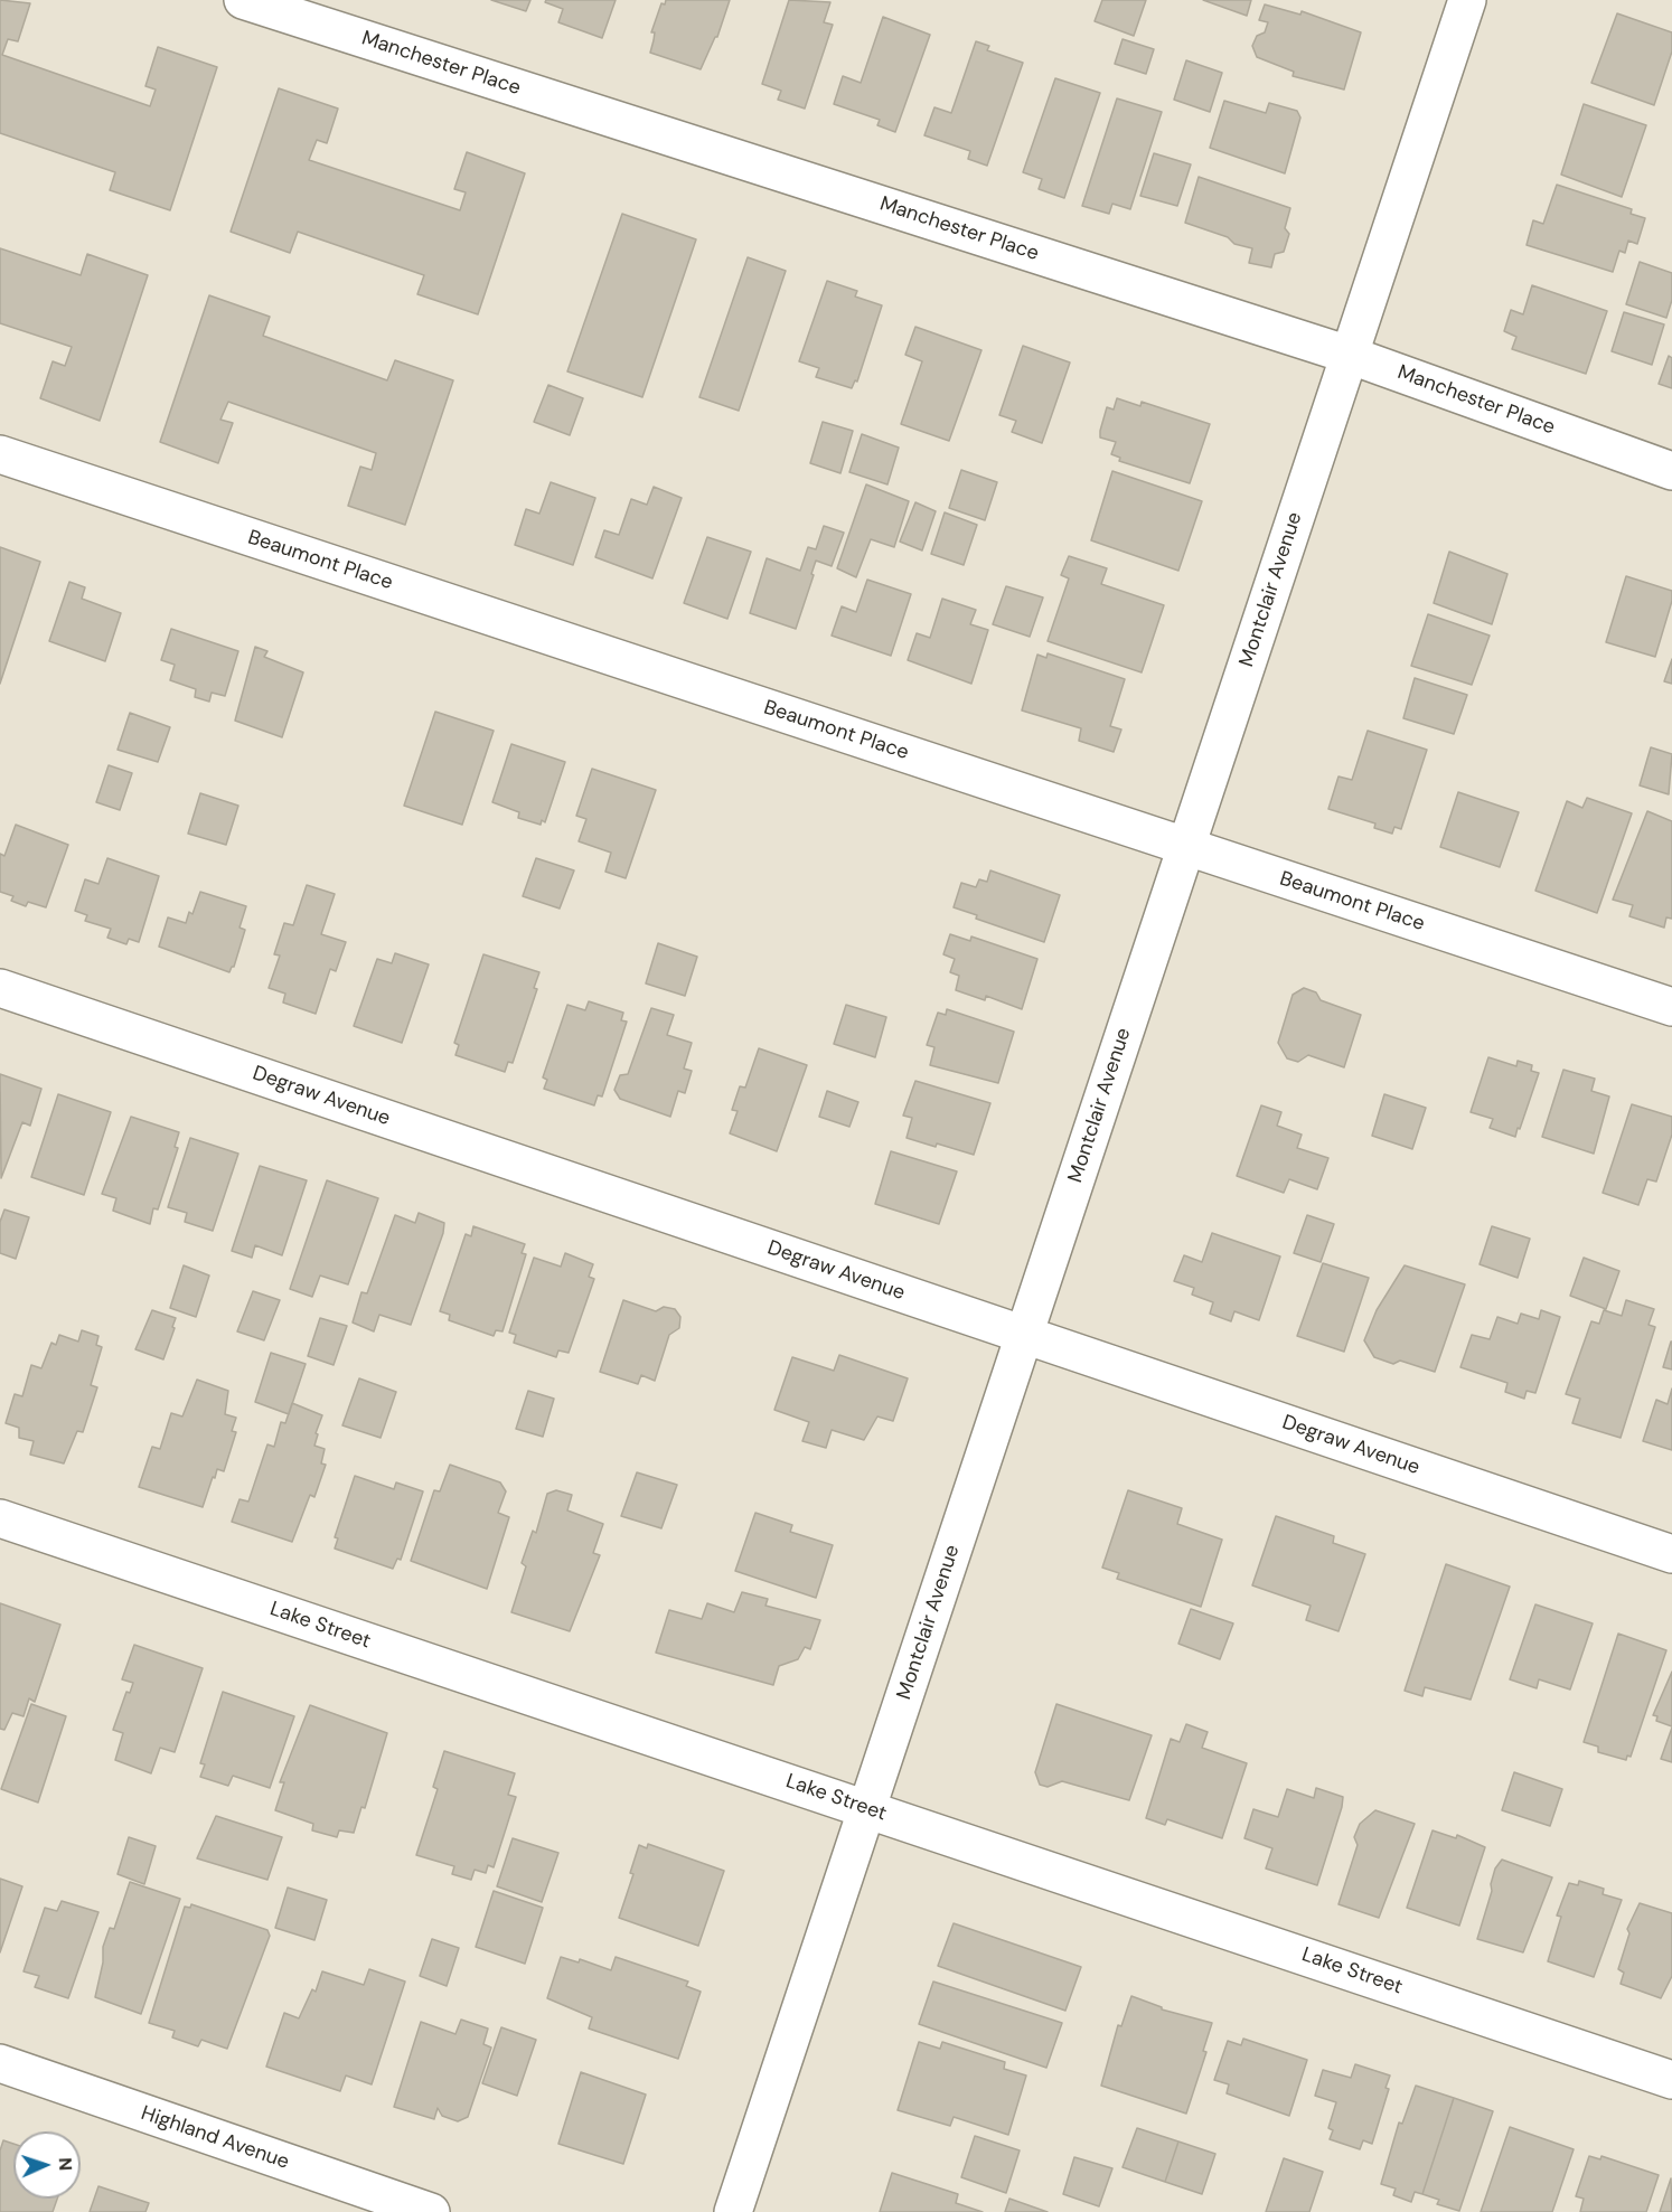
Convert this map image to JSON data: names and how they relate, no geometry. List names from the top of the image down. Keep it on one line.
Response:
{"streets":{"street":["Manchester Place","Beaumont Place","Montclair Avenue","Degraw Avenue","Lake Street","Highland Avenue"]},"crossings":[["Manchester Place","Montclair Avenue"],["Beaumont Place","Montclair Avenue"],["Montclair Avenue","Degraw Avenue"],["Montclair Avenue","Lake Street"]],"north":"right"}
